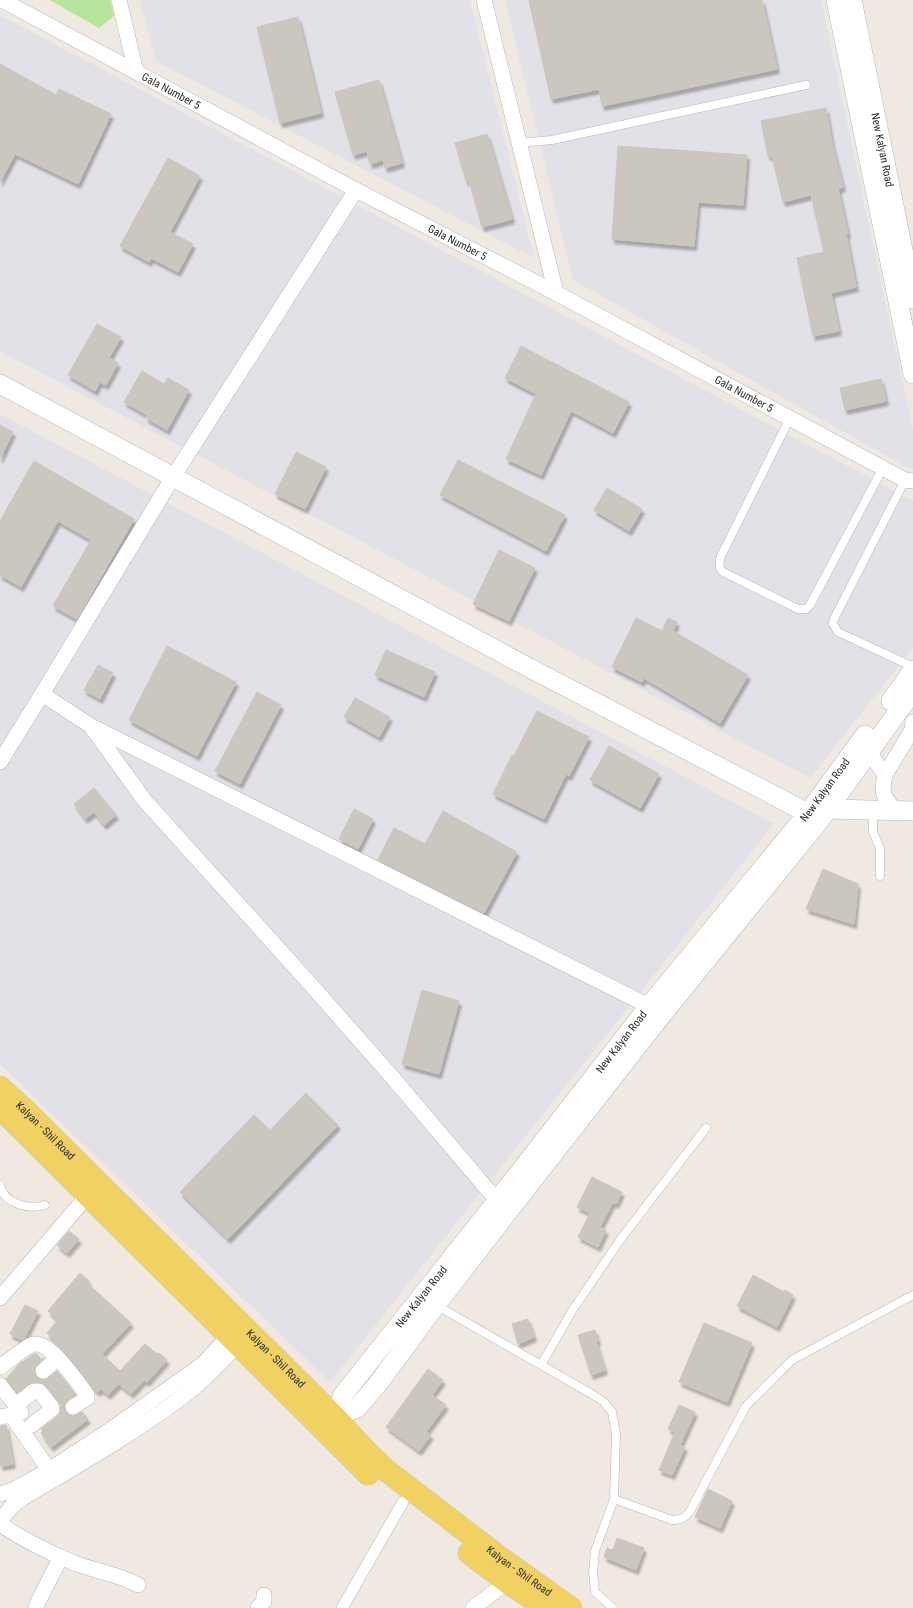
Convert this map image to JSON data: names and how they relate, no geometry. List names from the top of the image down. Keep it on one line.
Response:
{"streets":{"main road":["Kalyan - Shil Road"],"street":["Gala Number 5","New Kalyan Road"]},"crossings":[["New Kalyan Road","Kalyan - Shil Road"]]}
